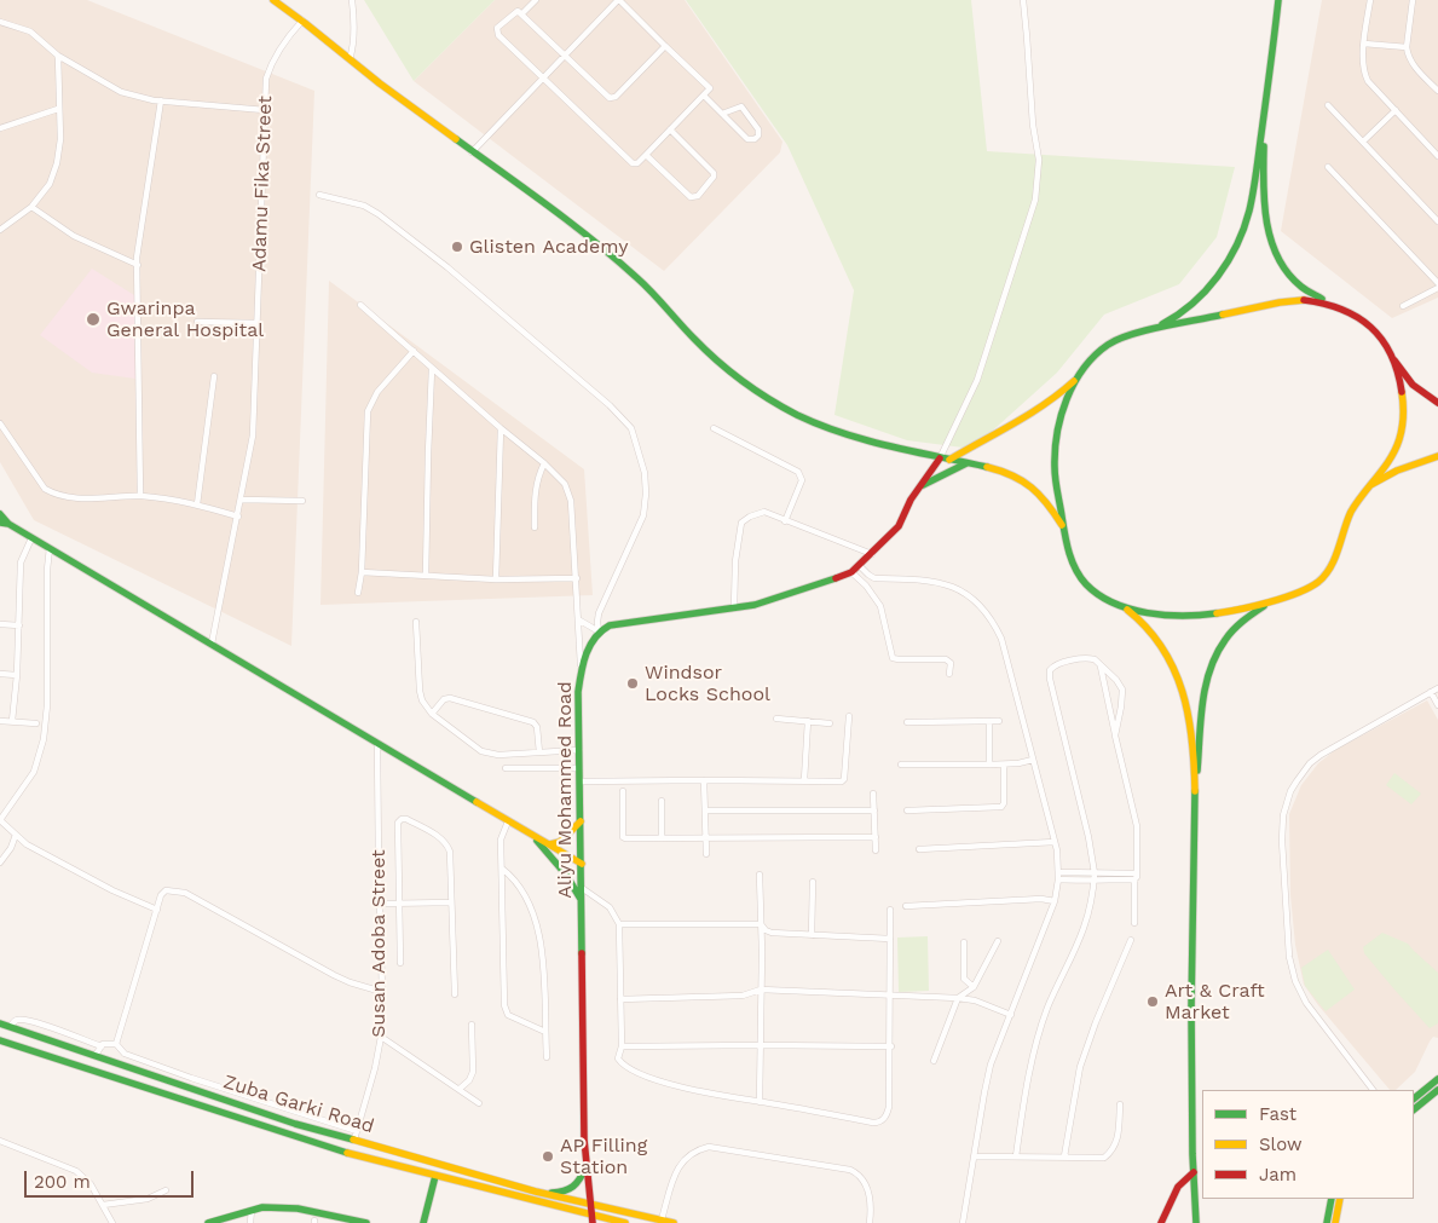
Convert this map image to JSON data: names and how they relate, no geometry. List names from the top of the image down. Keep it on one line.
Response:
{"streets":{"main road":["Aliyu Mohammed Road","Zuba Garki Road"],"street":["Adamu Fika Street","Susan Adoba Street"]},"crossings":[["Aliyu Mohammed Road","Zuba Garki Road"],["Susan Adoba Street","Zuba Garki Road"]],"places":["Glisten Academy","Gwarinpa General Hospital","Windsor Locks School","Art & Craft Market","AP Filling Station"],"legend":["Fast","Slow","Jam"],"scale_bar":"200 m"}
